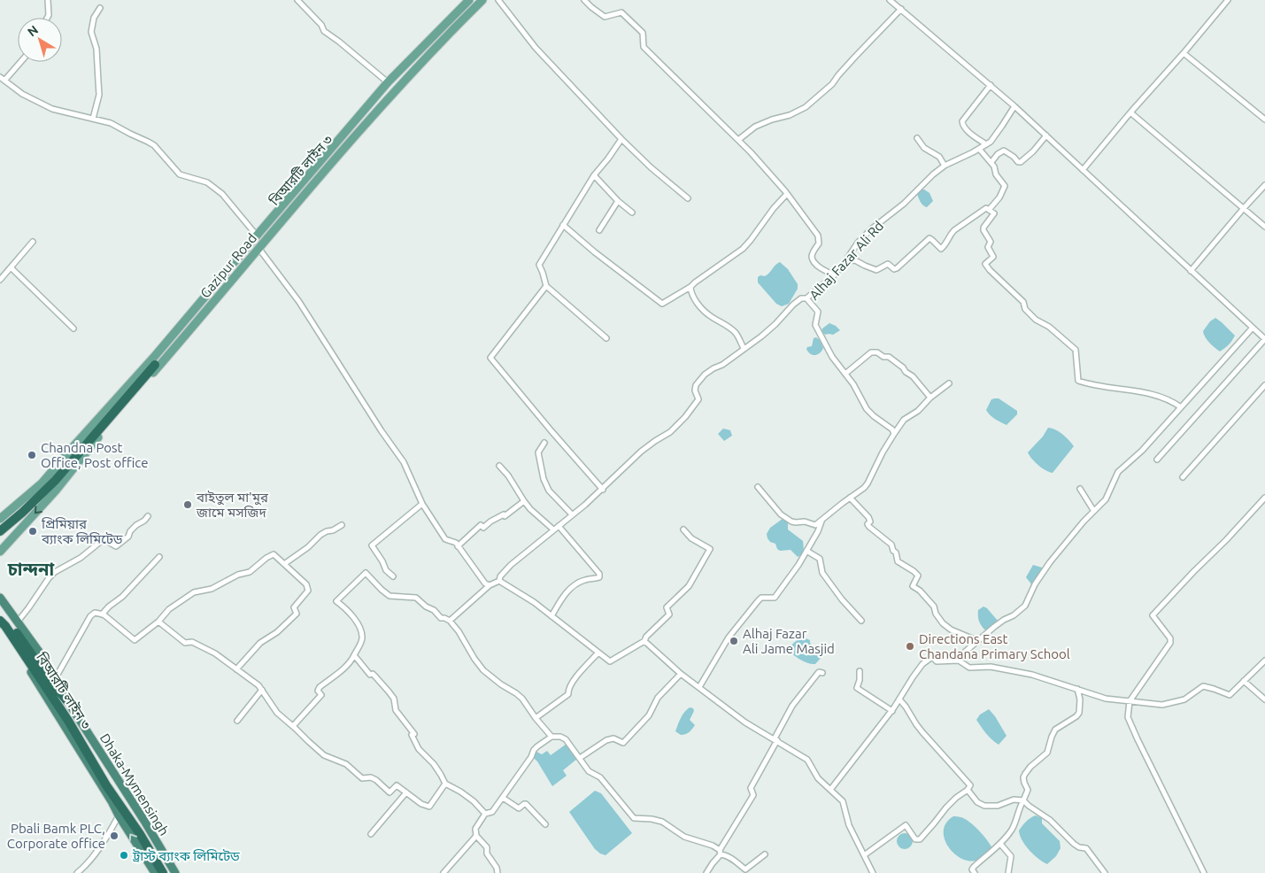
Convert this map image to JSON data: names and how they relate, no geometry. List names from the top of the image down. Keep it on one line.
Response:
{"streets":{"highway":["বিআরটি লাইন ৩","Dhaka-Mymensingh"],"main road":["Gazipur Road"],"street":["Alhaj Fazar Ali Rd"]},"crossings":[["বিআরটি লাইন ৩","Gazipur Road"],["বিআরটি লাইন ৩","Dhaka-Mymensingh"]],"districts":["চান্দনা"],"places":["Chandna Post Office, Post office","বাইতুল মা'মুর জামে মসজিদ","প্রিমিয়ার ব্যাংক লিমিটেড","Alhaj Fazar Ali Jame Masjid","Directions East Chandana Primary School","Pbali Bamk PLC, Corporate office","ট্রাস্ট ব্যাংক লিমিটেড"],"north":"top left"}
